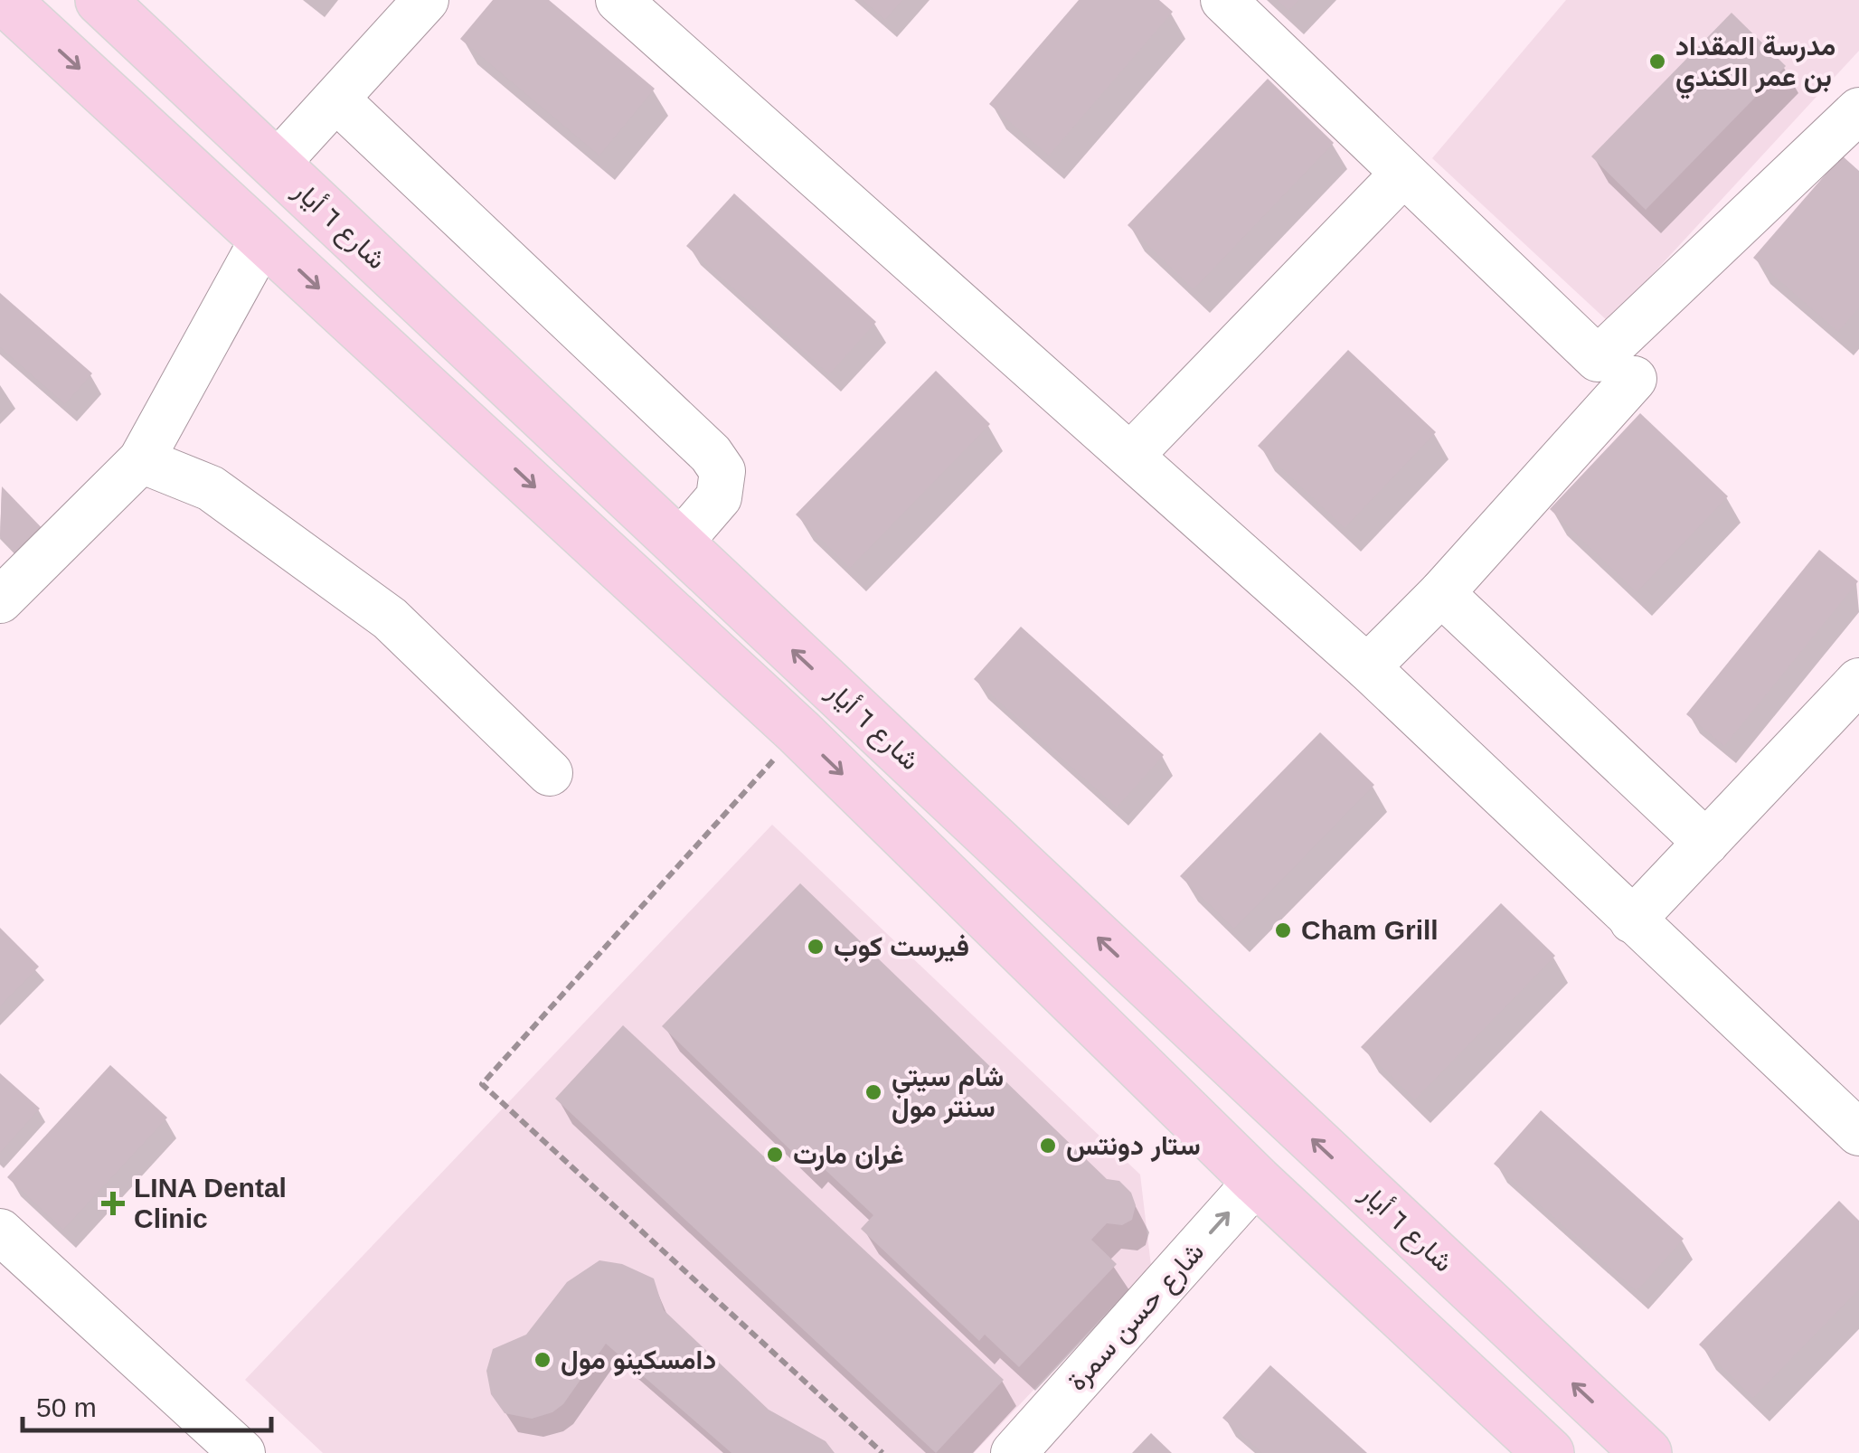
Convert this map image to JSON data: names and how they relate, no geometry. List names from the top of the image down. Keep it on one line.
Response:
{"streets":{"main road":["شارع ٦ أيار"],"street":["شارع حسن سمرة"]},"crossings":[["شارع ٦ أيار","شارع حسن سمرة"]],"one_way":["شارع حسن سمرة"],"places":{"other":["مدرسة المقداد بن عمر الكندي","Cham Grill","فيرست كوب","شام سيتي سنتر مول","ستار دونتس","غران مارت","دامسكينو مول"],"health":["LINA Dental Clinic"]},"scale_bar":"50 m"}
